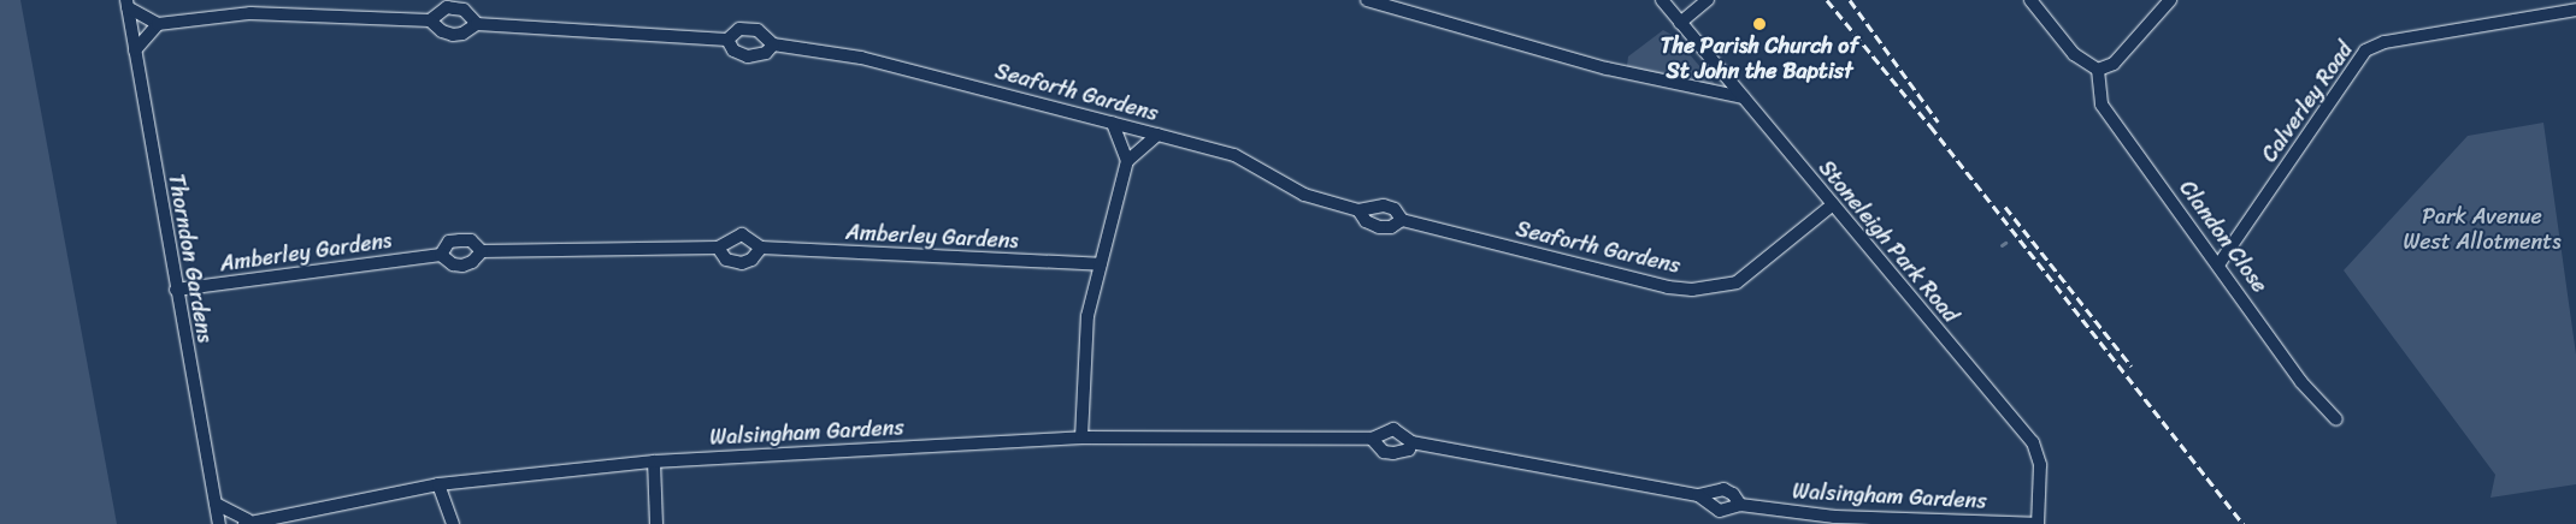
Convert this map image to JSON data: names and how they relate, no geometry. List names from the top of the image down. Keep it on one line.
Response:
{"streets":{"street":["Seaforth Gardens","Calverley Road","Amberley Gardens","Clandon Close","Stoneleigh Park Road","Thorndon Gardens","Walsingham Gardens"]},"crossings":[["Seaforth Gardens","Stoneleigh Park Road"],["Calverley Road","Clandon Close"],["Amberley Gardens","Thorndon Gardens"],["Stoneleigh Park Road","Walsingham Gardens"],["Thorndon Gardens","Walsingham Gardens"]],"parks":["Park Avenue West Allotments"],"places":["The Parish Church of St John the Baptist"]}
